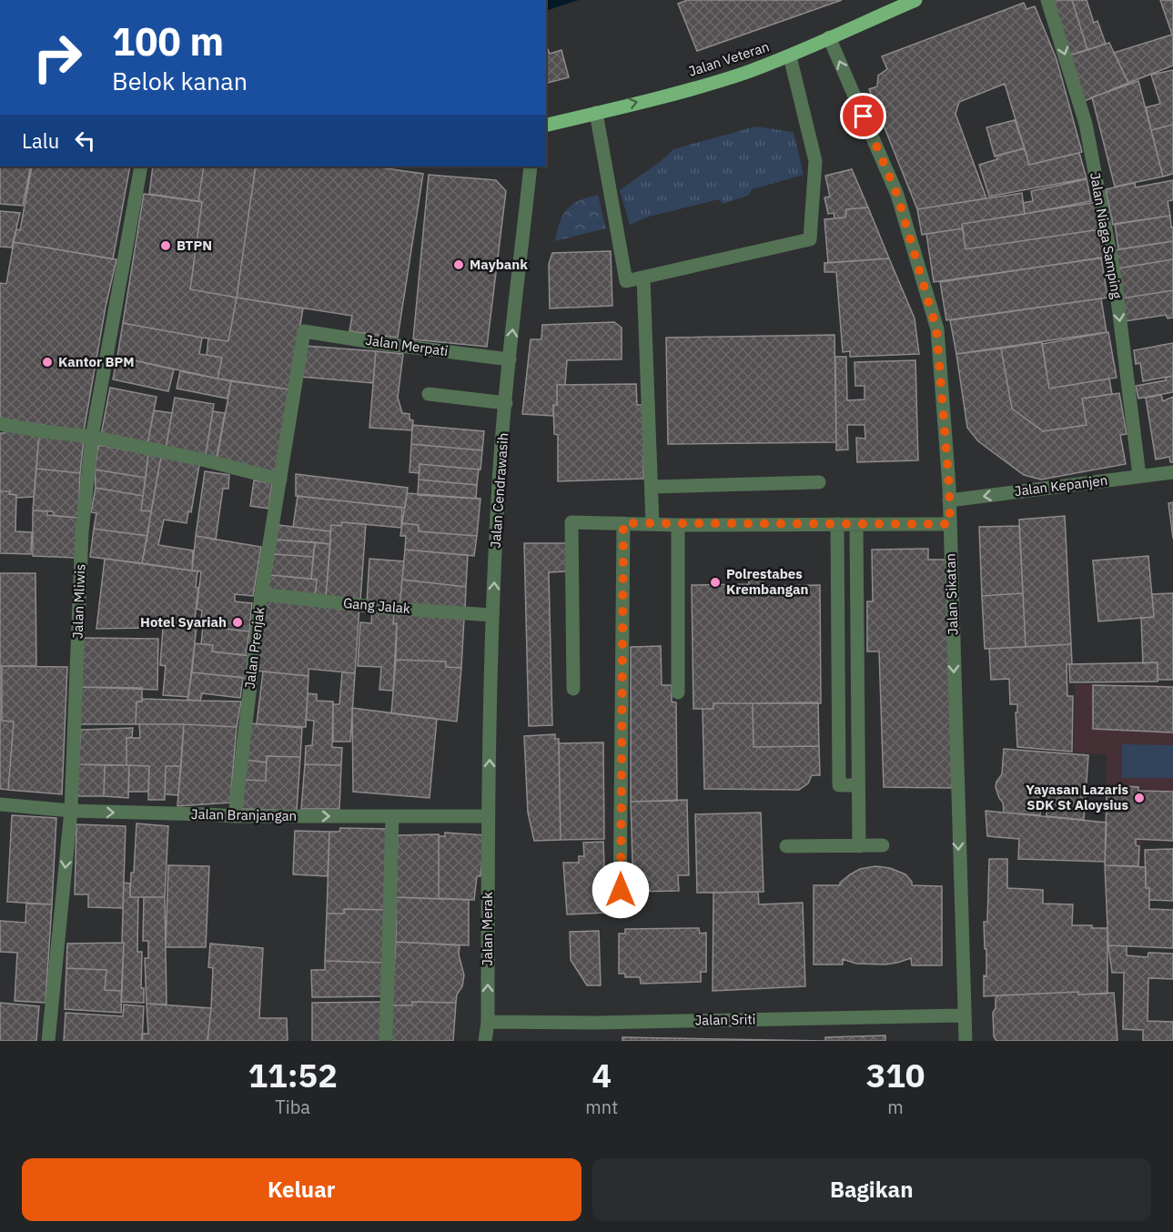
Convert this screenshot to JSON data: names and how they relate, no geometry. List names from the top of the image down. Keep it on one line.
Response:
{"streets":{"main road":["Jalan Veteran"],"street":["Jalan Niaga Samping","Jalan Merpati","Jalan Kepanjen","Jalan Cendrawasih","Jalan Sikatan","Jalan Mliwis","Gang Jalak","Jalan Prenjak","Jalan Branjangan","Jalan Merak","Jalan Sriti"]},"crossings":[["Jalan Veteran","Jalan Sikatan"],["Jalan Niaga Samping","Jalan Kepanjen"],["Jalan Merpati","Jalan Cendrawasih"],["Jalan Merpati","Jalan Prenjak"],["Jalan Kepanjen","Jalan Sikatan"],["Jalan Cendrawasih","Gang Jalak"],["Jalan Cendrawasih","Jalan Branjangan"],["Jalan Cendrawasih","Jalan Merak"],["Jalan Sikatan","Jalan Sriti"],["Jalan Mliwis","Jalan Branjangan"],["Gang Jalak","Jalan Prenjak"],["Jalan Prenjak","Jalan Branjangan"],["Jalan Branjangan","Jalan Merak"],["Jalan Merak","Jalan Sriti"]],"one_way":["Jalan Veteran","Jalan Niaga Samping","Jalan Kepanjen","Jalan Cendrawasih","Jalan Branjangan"],"places":["BTPN","Maybank","Kantor BPM","Polrestabes Krembangan","Hotel Syariah","Yayasan Lazaris SDK St Aloysius"],"page":{"turn":["100 m","Belok kanan"],"then":"Lalu","eta":["11:52","Tiba","4","mnt","310","m"],"buttons":["Keluar","Bagikan"]}}
